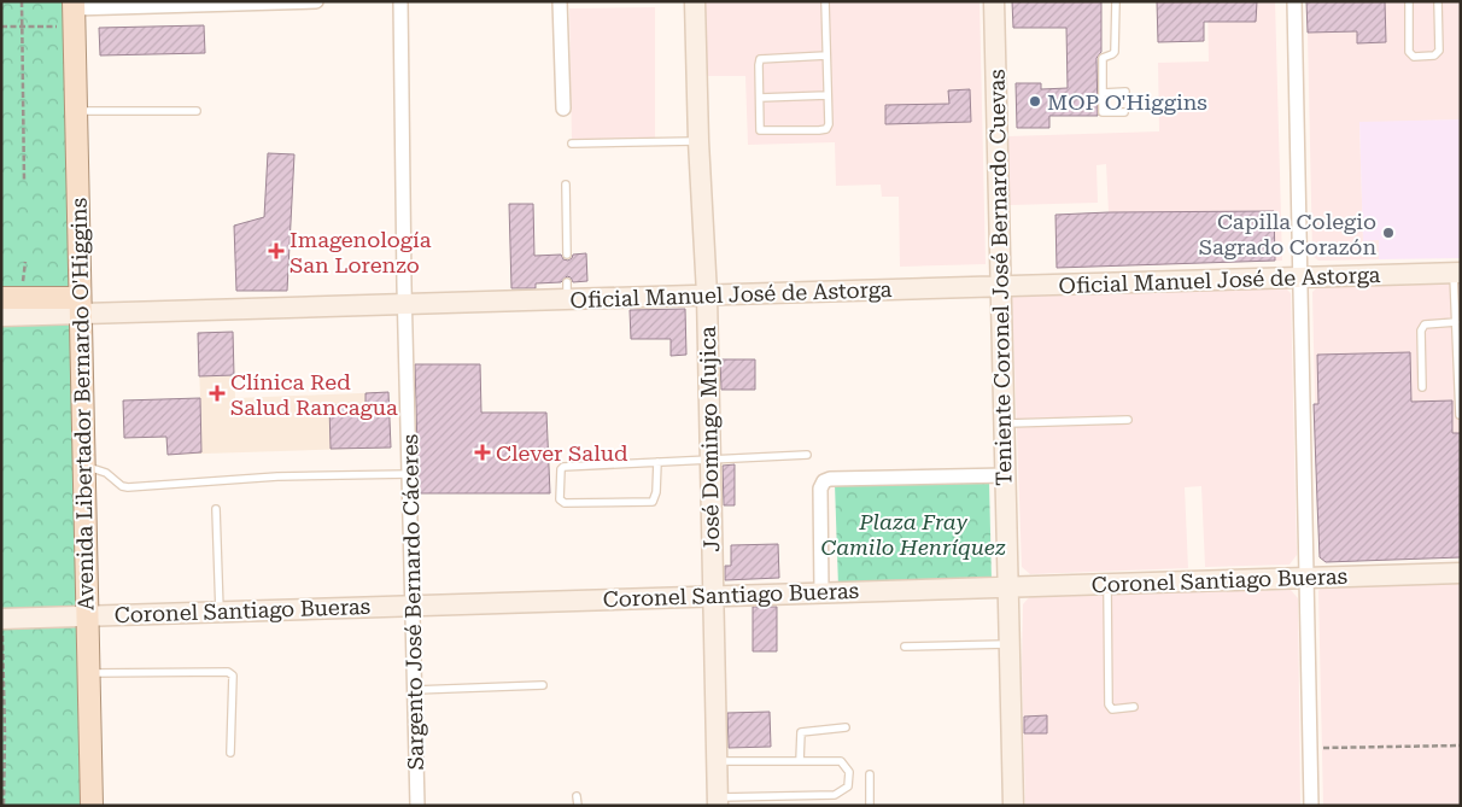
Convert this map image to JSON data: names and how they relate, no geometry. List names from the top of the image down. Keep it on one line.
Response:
{"streets":{"main road":["Avenida Libertador Bernardo O'Higgins"],"street":["Teniente Coronel José Bernardo Cuevas","Oficial Manuel José de Astorga","José Domingo Mujica","Coronel Santiago Bueras","Sargento José Bernardo Cáceres"]},"crossings":[["Teniente Coronel José Bernardo Cuevas","Oficial Manuel José de Astorga"],["Teniente Coronel José Bernardo Cuevas","Coronel Santiago Bueras"],["Oficial Manuel José de Astorga","Avenida Libertador Bernardo O'Higgins"],["Oficial Manuel José de Astorga","José Domingo Mujica"],["Oficial Manuel José de Astorga","Sargento José Bernardo Cáceres"],["Avenida Libertador Bernardo O'Higgins","Coronel Santiago Bueras"],["José Domingo Mujica","Coronel Santiago Bueras"],["Coronel Santiago Bueras","Sargento José Bernardo Cáceres"]],"parks":["Plaza Fray Camilo Henríquez"],"places":{"other":["MOP O'Higgins","Capilla Colegio Sagrado Corazón"],"health":["Imagenología San Lorenzo","Clínica Red Salud Rancagua","Clever Salud"]}}
